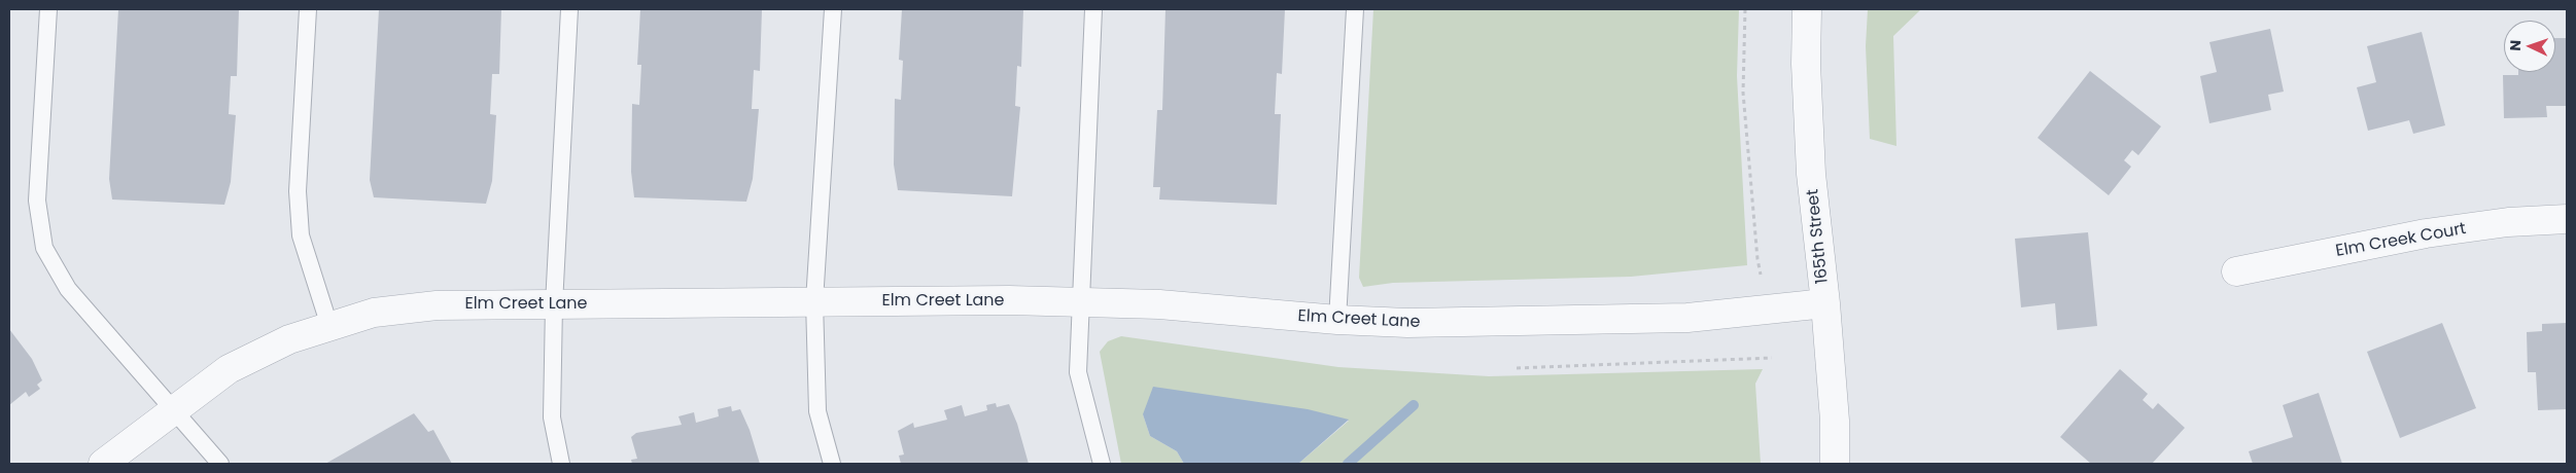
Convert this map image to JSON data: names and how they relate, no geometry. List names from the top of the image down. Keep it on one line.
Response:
{"streets":{"street":["165th Street","Elm Creek Court","Elm Creet Lane"]},"crossings":[["165th Street","Elm Creet Lane"]],"north":"left"}
